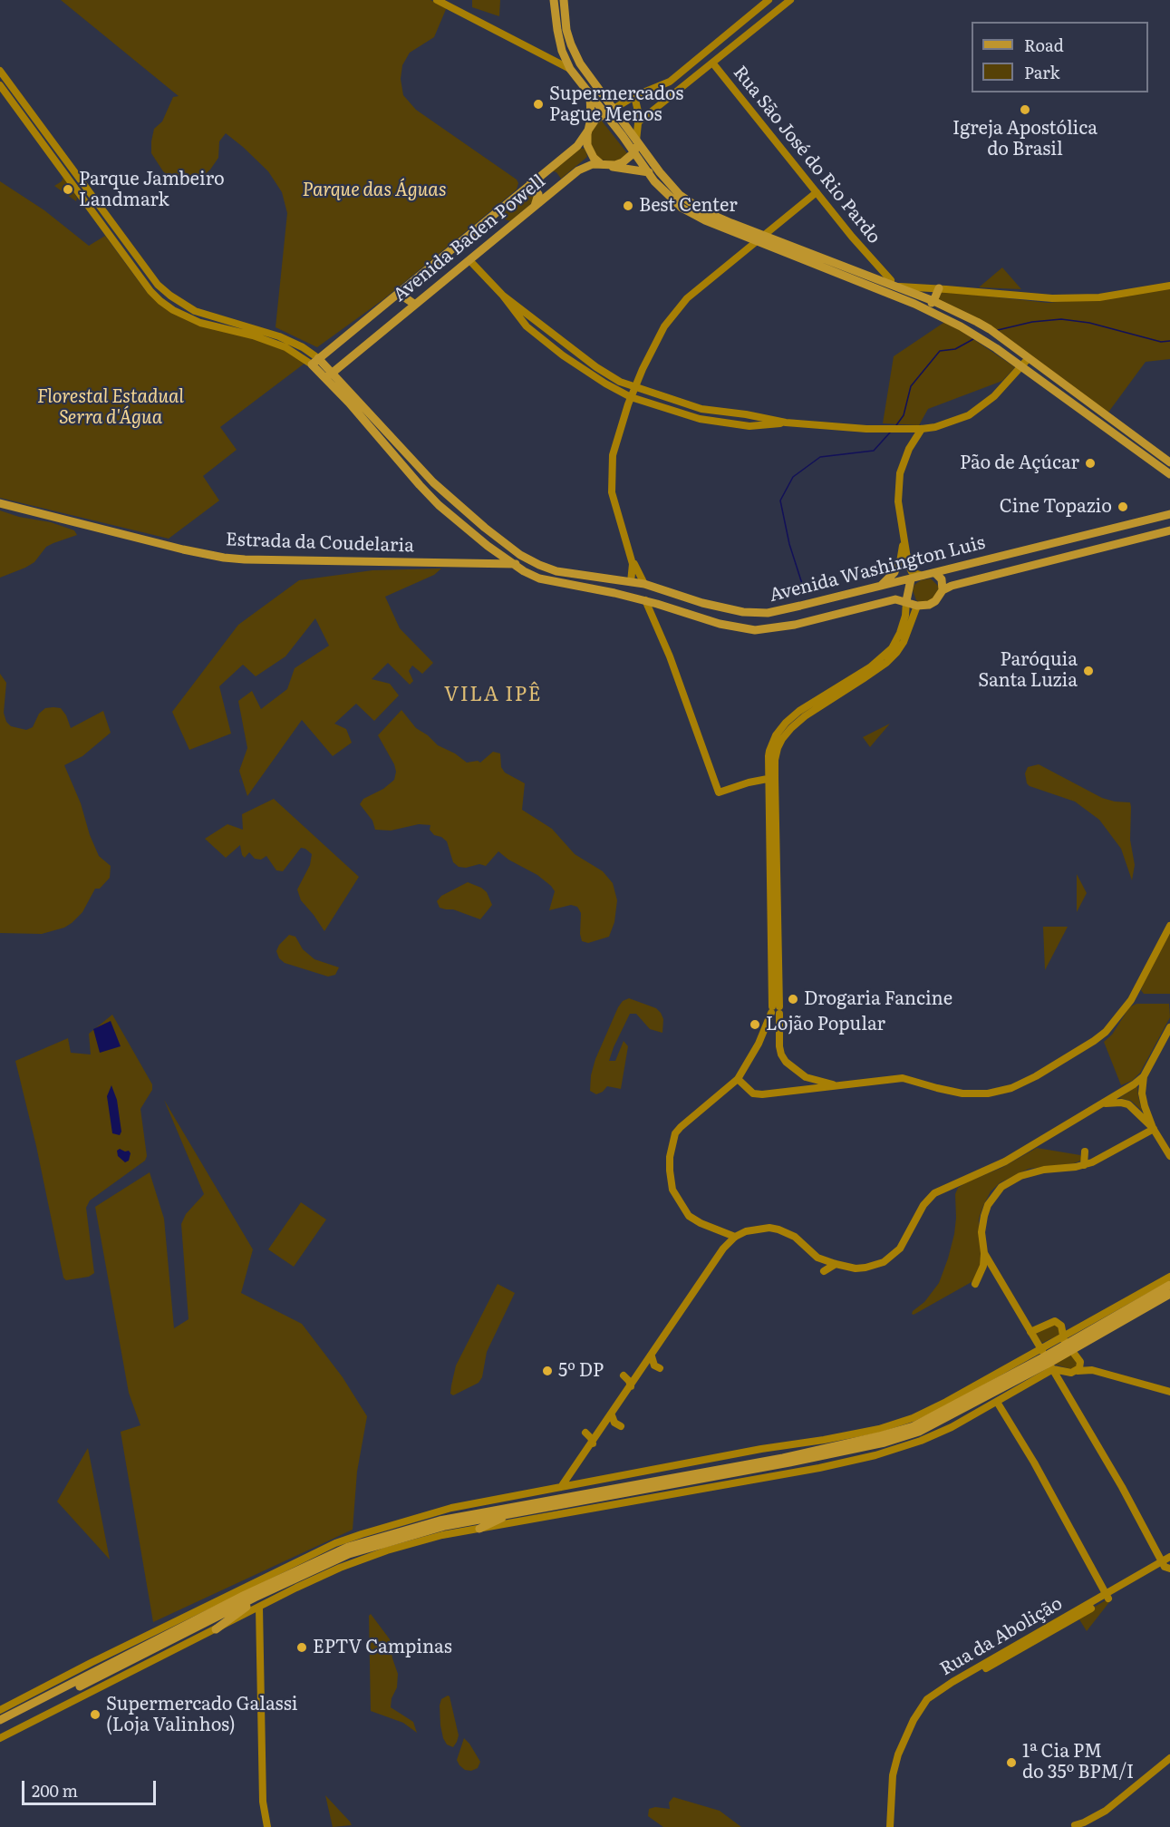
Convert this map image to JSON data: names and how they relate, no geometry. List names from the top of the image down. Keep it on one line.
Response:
{"streets":{"main road":["Avenida Baden Powell","Estrada da Coudelaria","Avenida Washington Luis"],"street":["Rua São José do Rio Pardo","Rua da Abolição"]},"crossings":[["Avenida Baden Powell","Avenida Washington Luis"],["Estrada da Coudelaria","Avenida Washington Luis"]],"districts":["VILA IPÊ"],"parks":["Parque das Águas","Florestal Estadual Serra d'Água"],"places":["Supermercados Pague Menos","Igreja Apostólica do Brasil","Parque Jambeiro Landmark","Best Center","Pão de Açúcar","Cine Topazio","Paróquia Santa Luzia","Drogaria Fancine","Lojão Popular","5º DP","EPTV Campinas","Supermercado Galassi (Loja Valinhos)","1ª Cia PM do 35º BPM/I"],"legend":["Road","Park"],"scale_bar":"200 m"}
